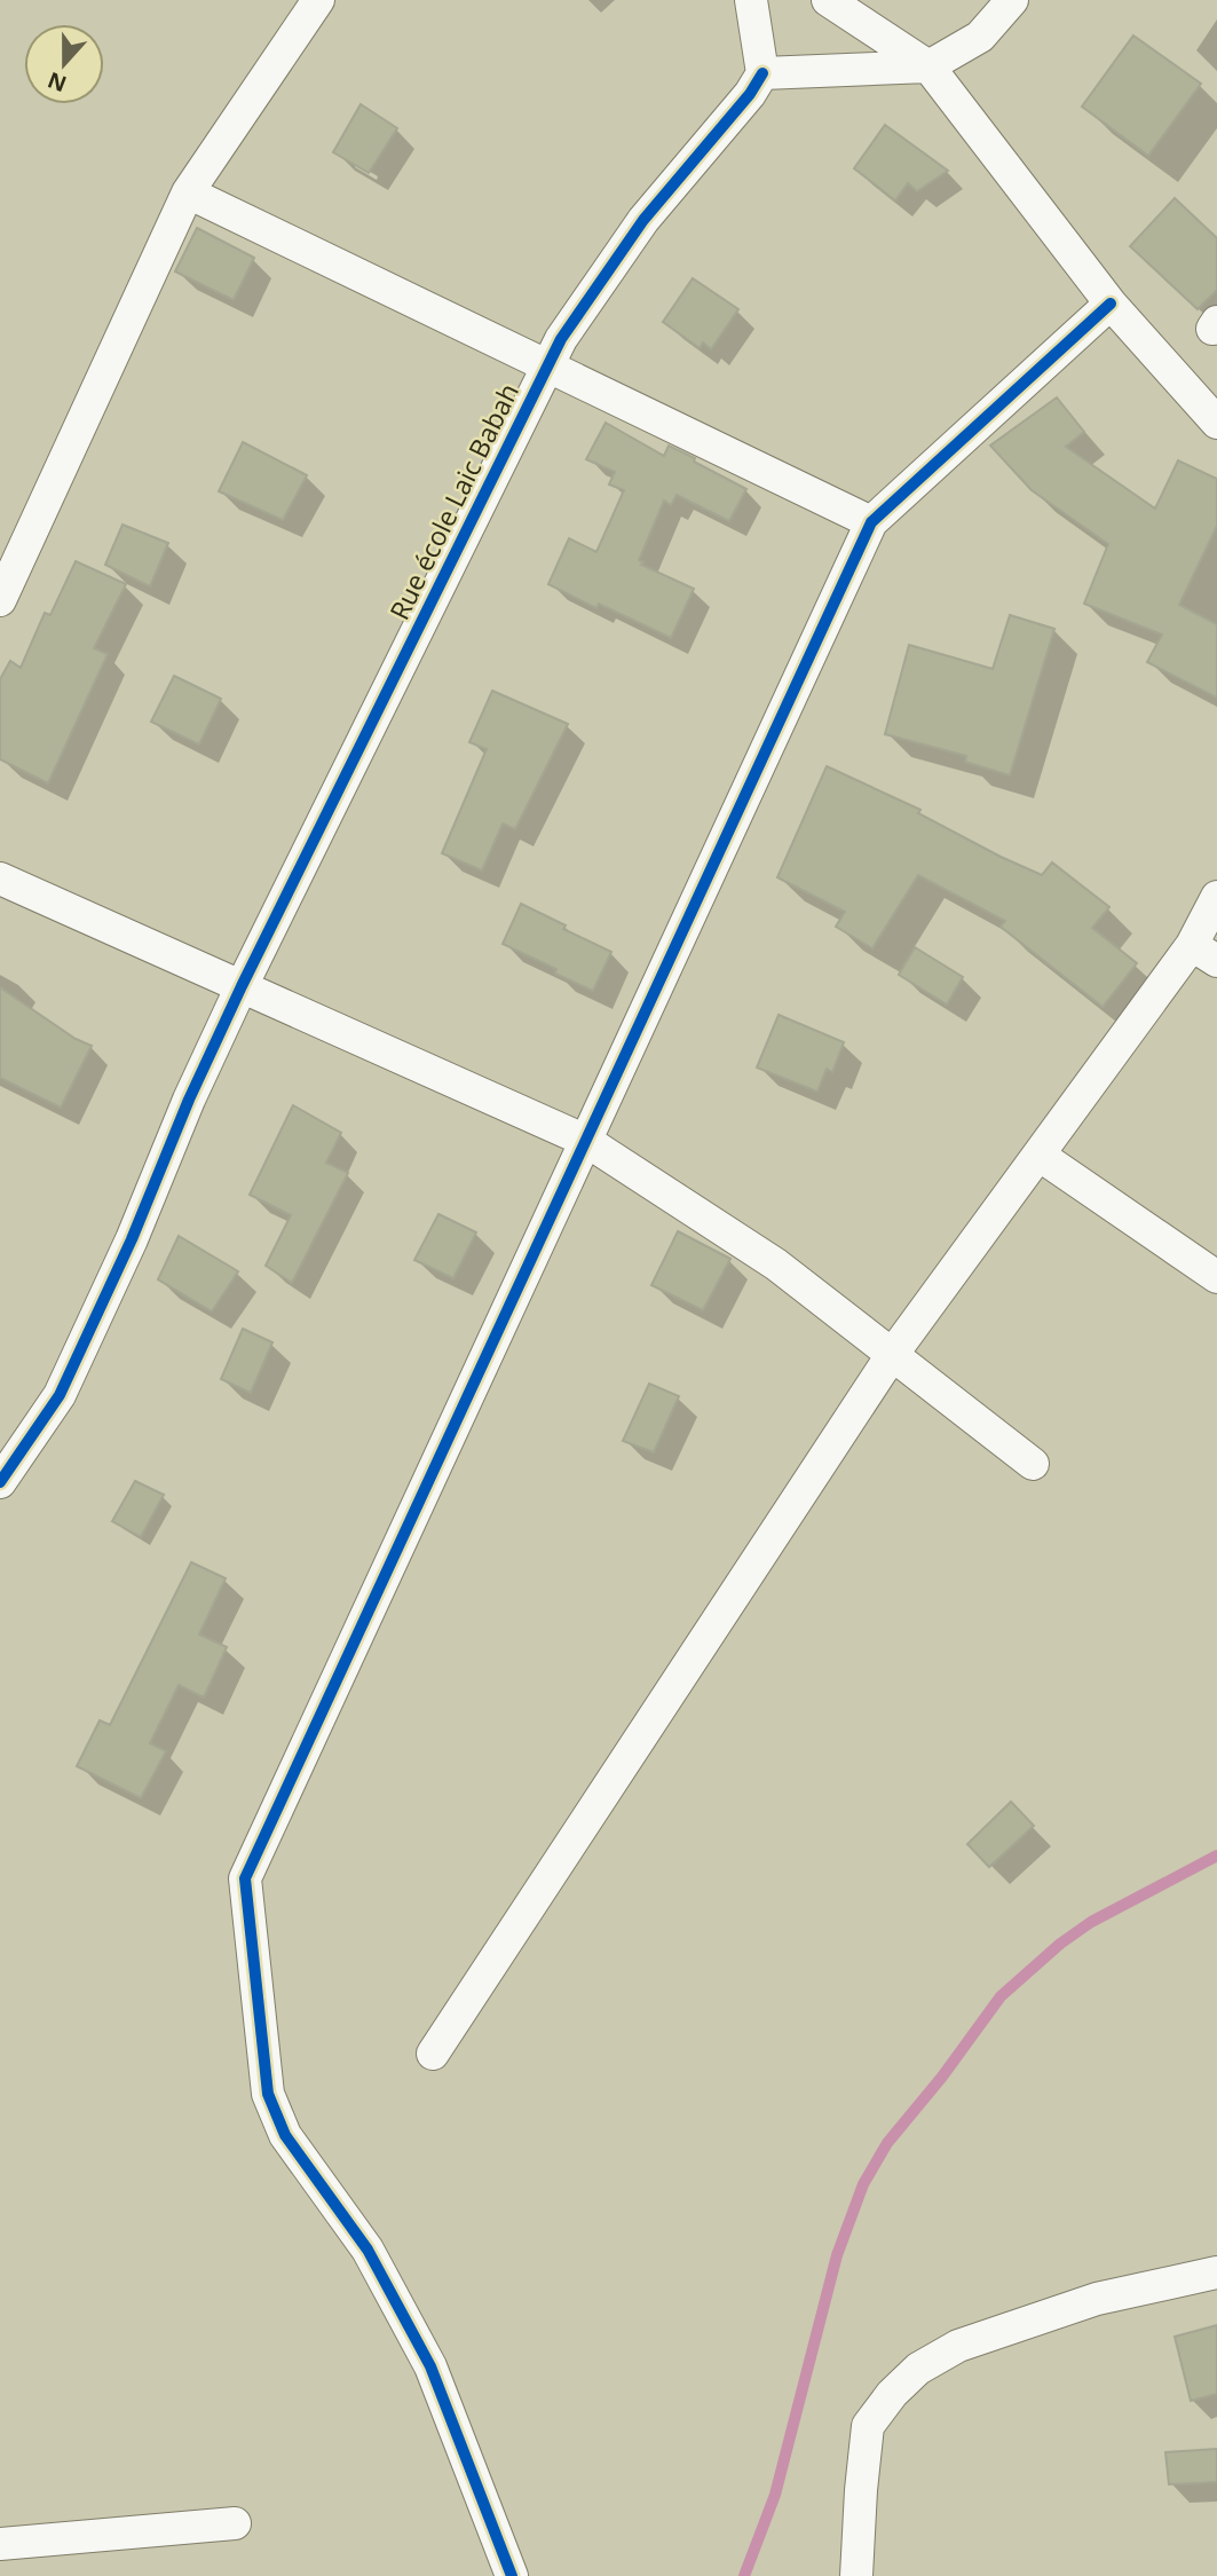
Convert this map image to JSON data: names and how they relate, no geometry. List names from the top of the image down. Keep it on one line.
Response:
{"streets":{"street":["Rue école Laic Babah"]},"north":"bottom"}
